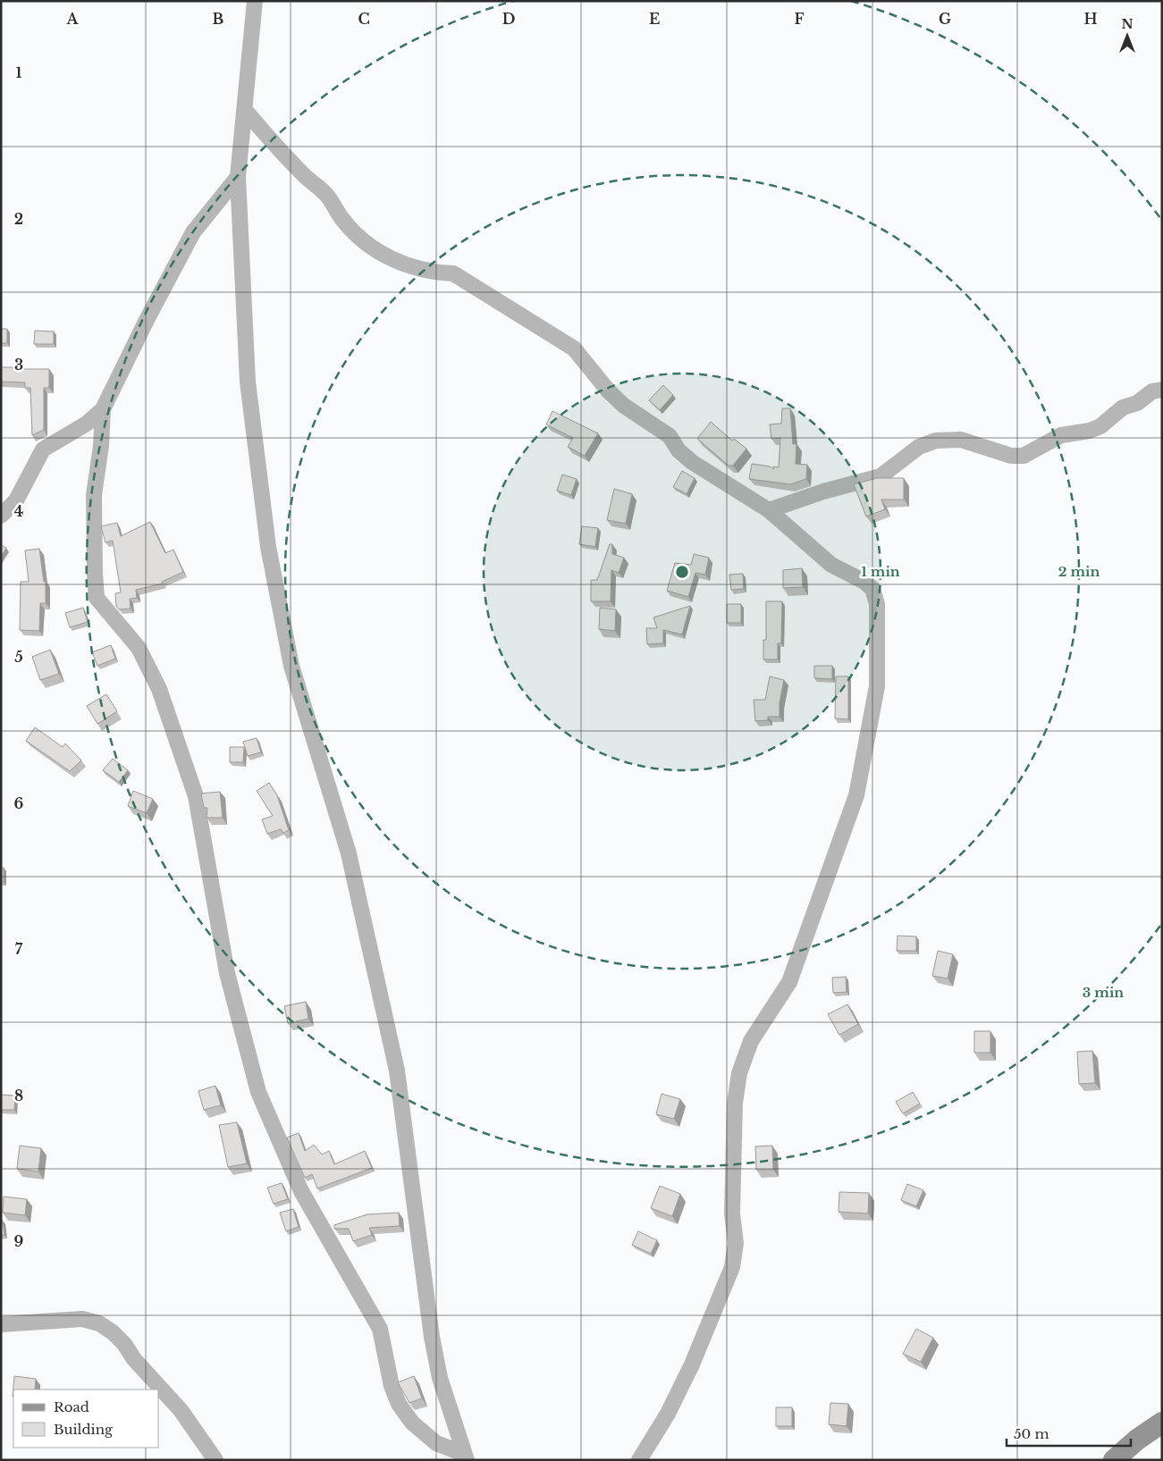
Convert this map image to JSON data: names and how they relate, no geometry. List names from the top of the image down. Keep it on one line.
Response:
{"legend":["Road","Building"],"scale_bar":"50 m","north":"top","grid":{"columns":["A","B","C","D","E","F","G","H"],"rows":["1","2","3","4","5","6","7","8","9"]},"rings":["1 min","2 min","3 min"]}
